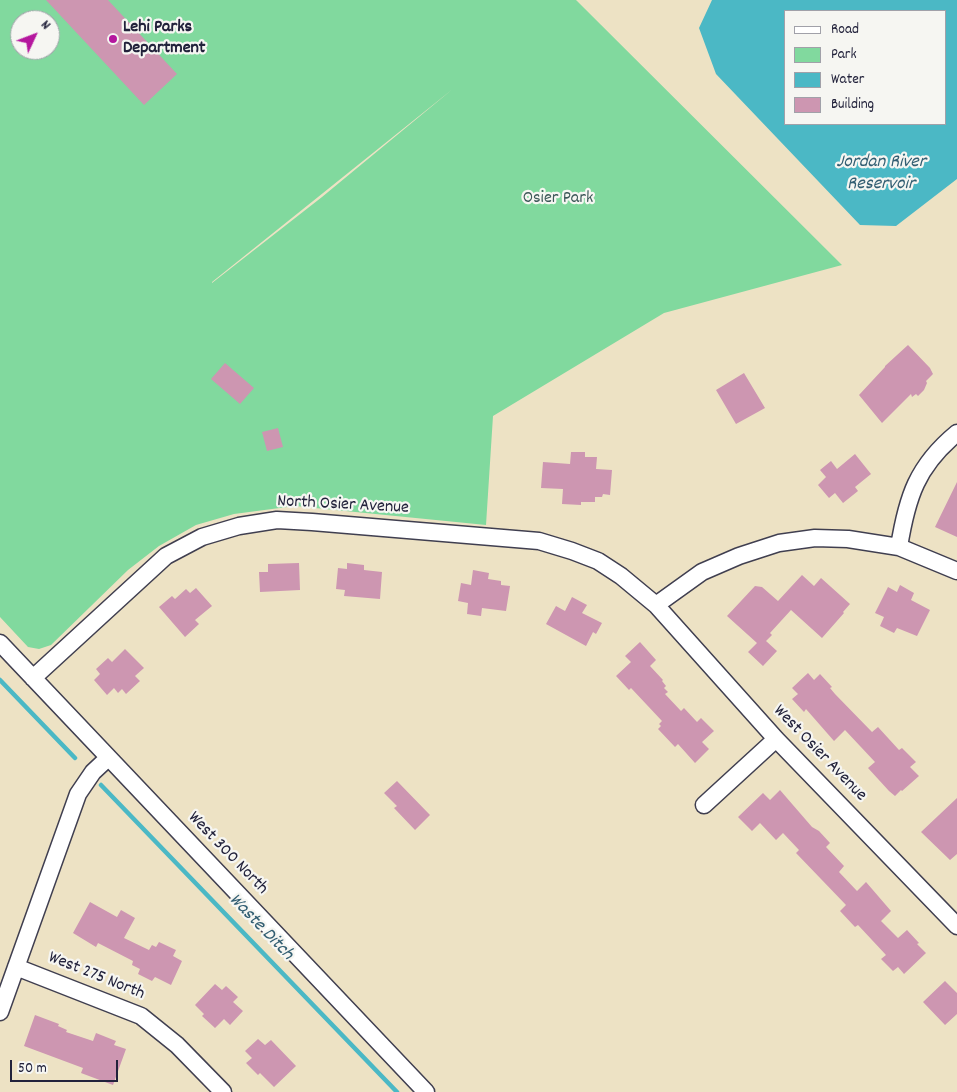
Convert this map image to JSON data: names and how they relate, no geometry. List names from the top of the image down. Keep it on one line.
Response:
{"streets":{"street":["North Osier Avenue","West Osier Avenue","West 300 North","West 275 North"]},"crossings":[["North Osier Avenue","West Osier Avenue"],["North Osier Avenue","West 300 North"]],"water":["Jordan River Reservoir","Waste Ditch"],"parks":["Osier Park"],"places":["Lehi Parks Department"],"legend":["Road","Park","Water","Building"],"scale_bar":"50 m","north":"top right"}
